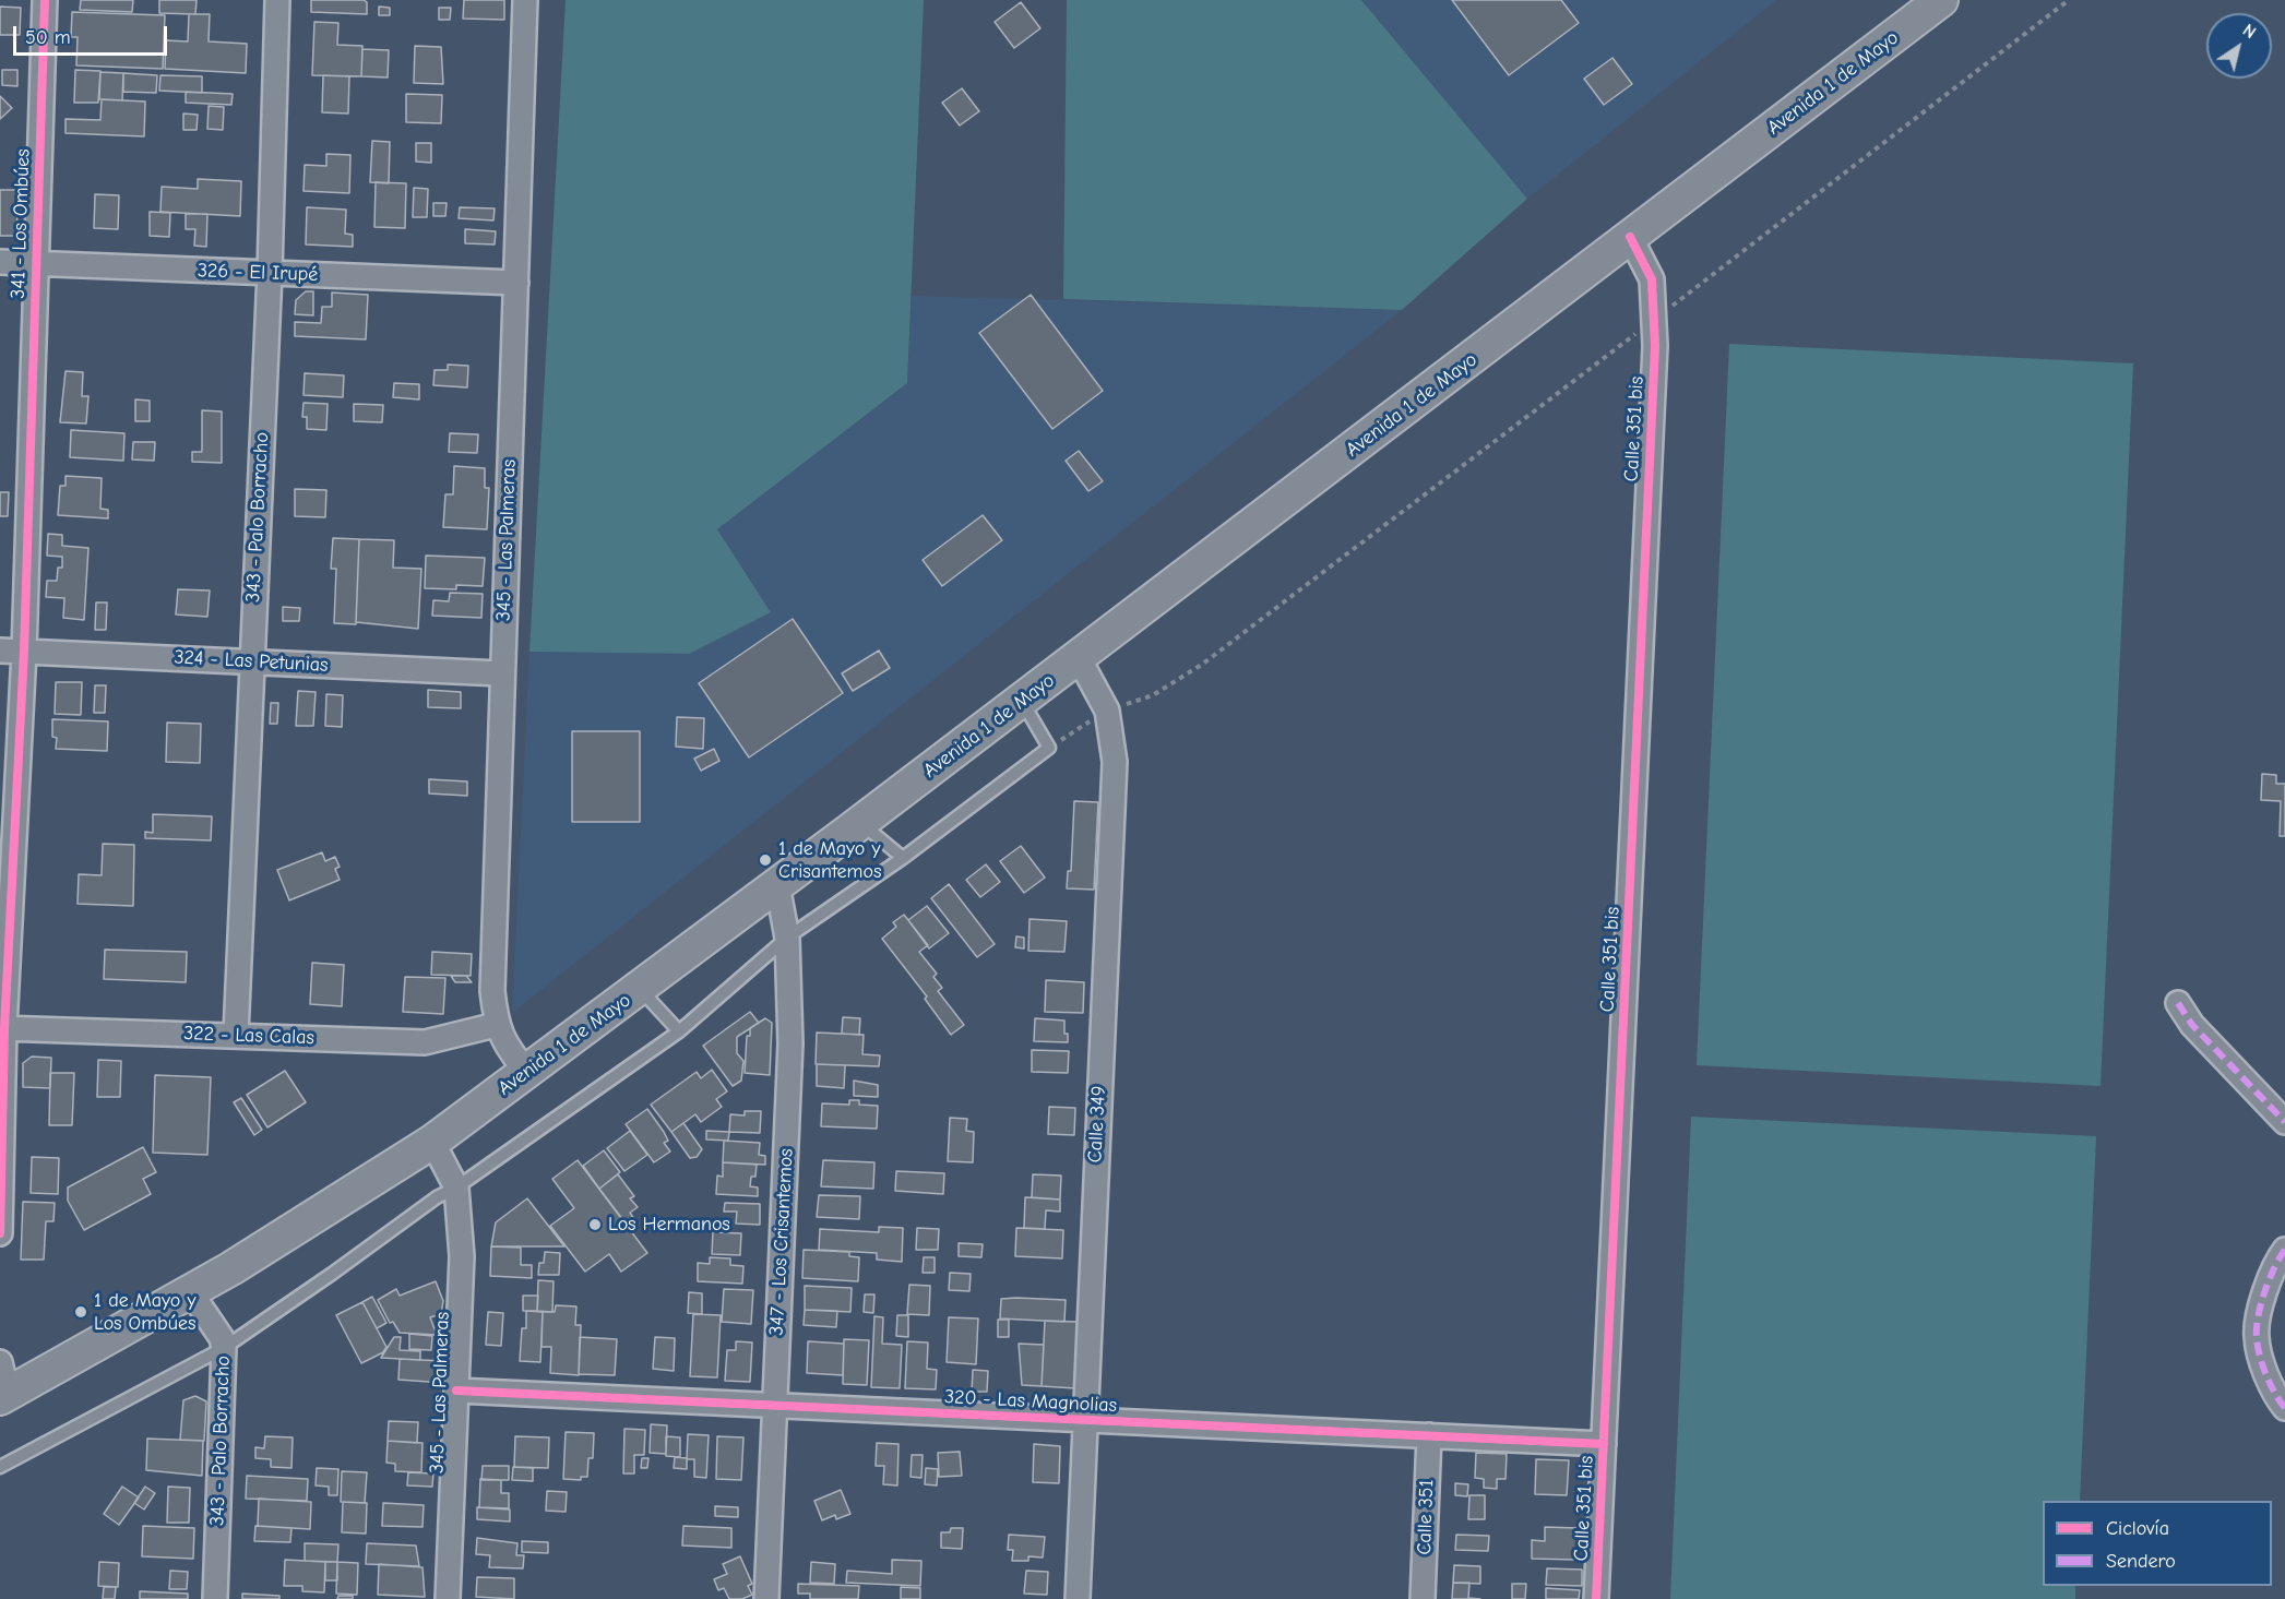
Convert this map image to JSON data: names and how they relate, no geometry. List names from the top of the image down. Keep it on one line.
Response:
{"streets":{"main road":["Avenida 1 de Mayo"],"street":["341 - Los Ombúes","326 - El Irupé","Calle 351 bis","343 - Palo Borracho","345 - Las Palmeras","324 - Las Petunias","322 - Las Calas","Calle 349","347 - Los Crisantemos","320 - Las Magnolias","Calle 351"]},"crossings":[["Avenida 1 de Mayo","Calle 351 bis"],["Avenida 1 de Mayo","343 - Palo Borracho"],["Avenida 1 de Mayo","345 - Las Palmeras"],["Avenida 1 de Mayo","Calle 349"],["Avenida 1 de Mayo","347 - Los Crisantemos"],["341 - Los Ombúes","326 - El Irupé"],["341 - Los Ombúes","324 - Las Petunias"],["341 - Los Ombúes","322 - Las Calas"],["326 - El Irupé","343 - Palo Borracho"],["326 - El Irupé","345 - Las Palmeras"],["Calle 351 bis","320 - Las Magnolias"],["343 - Palo Borracho","324 - Las Petunias"],["343 - Palo Borracho","322 - Las Calas"],["345 - Las Palmeras","324 - Las Petunias"],["345 - Las Palmeras","322 - Las Calas"],["345 - Las Palmeras","320 - Las Magnolias"],["Calle 349","320 - Las Magnolias"],["347 - Los Crisantemos","320 - Las Magnolias"],["320 - Las Magnolias","Calle 351"]],"places":["1 de Mayo y Crisantemos","Los Hermanos","1 de Mayo y Los Ombúes"],"legend":["Ciclovía","Sendero"],"scale_bar":"50 m","north":"top right"}
